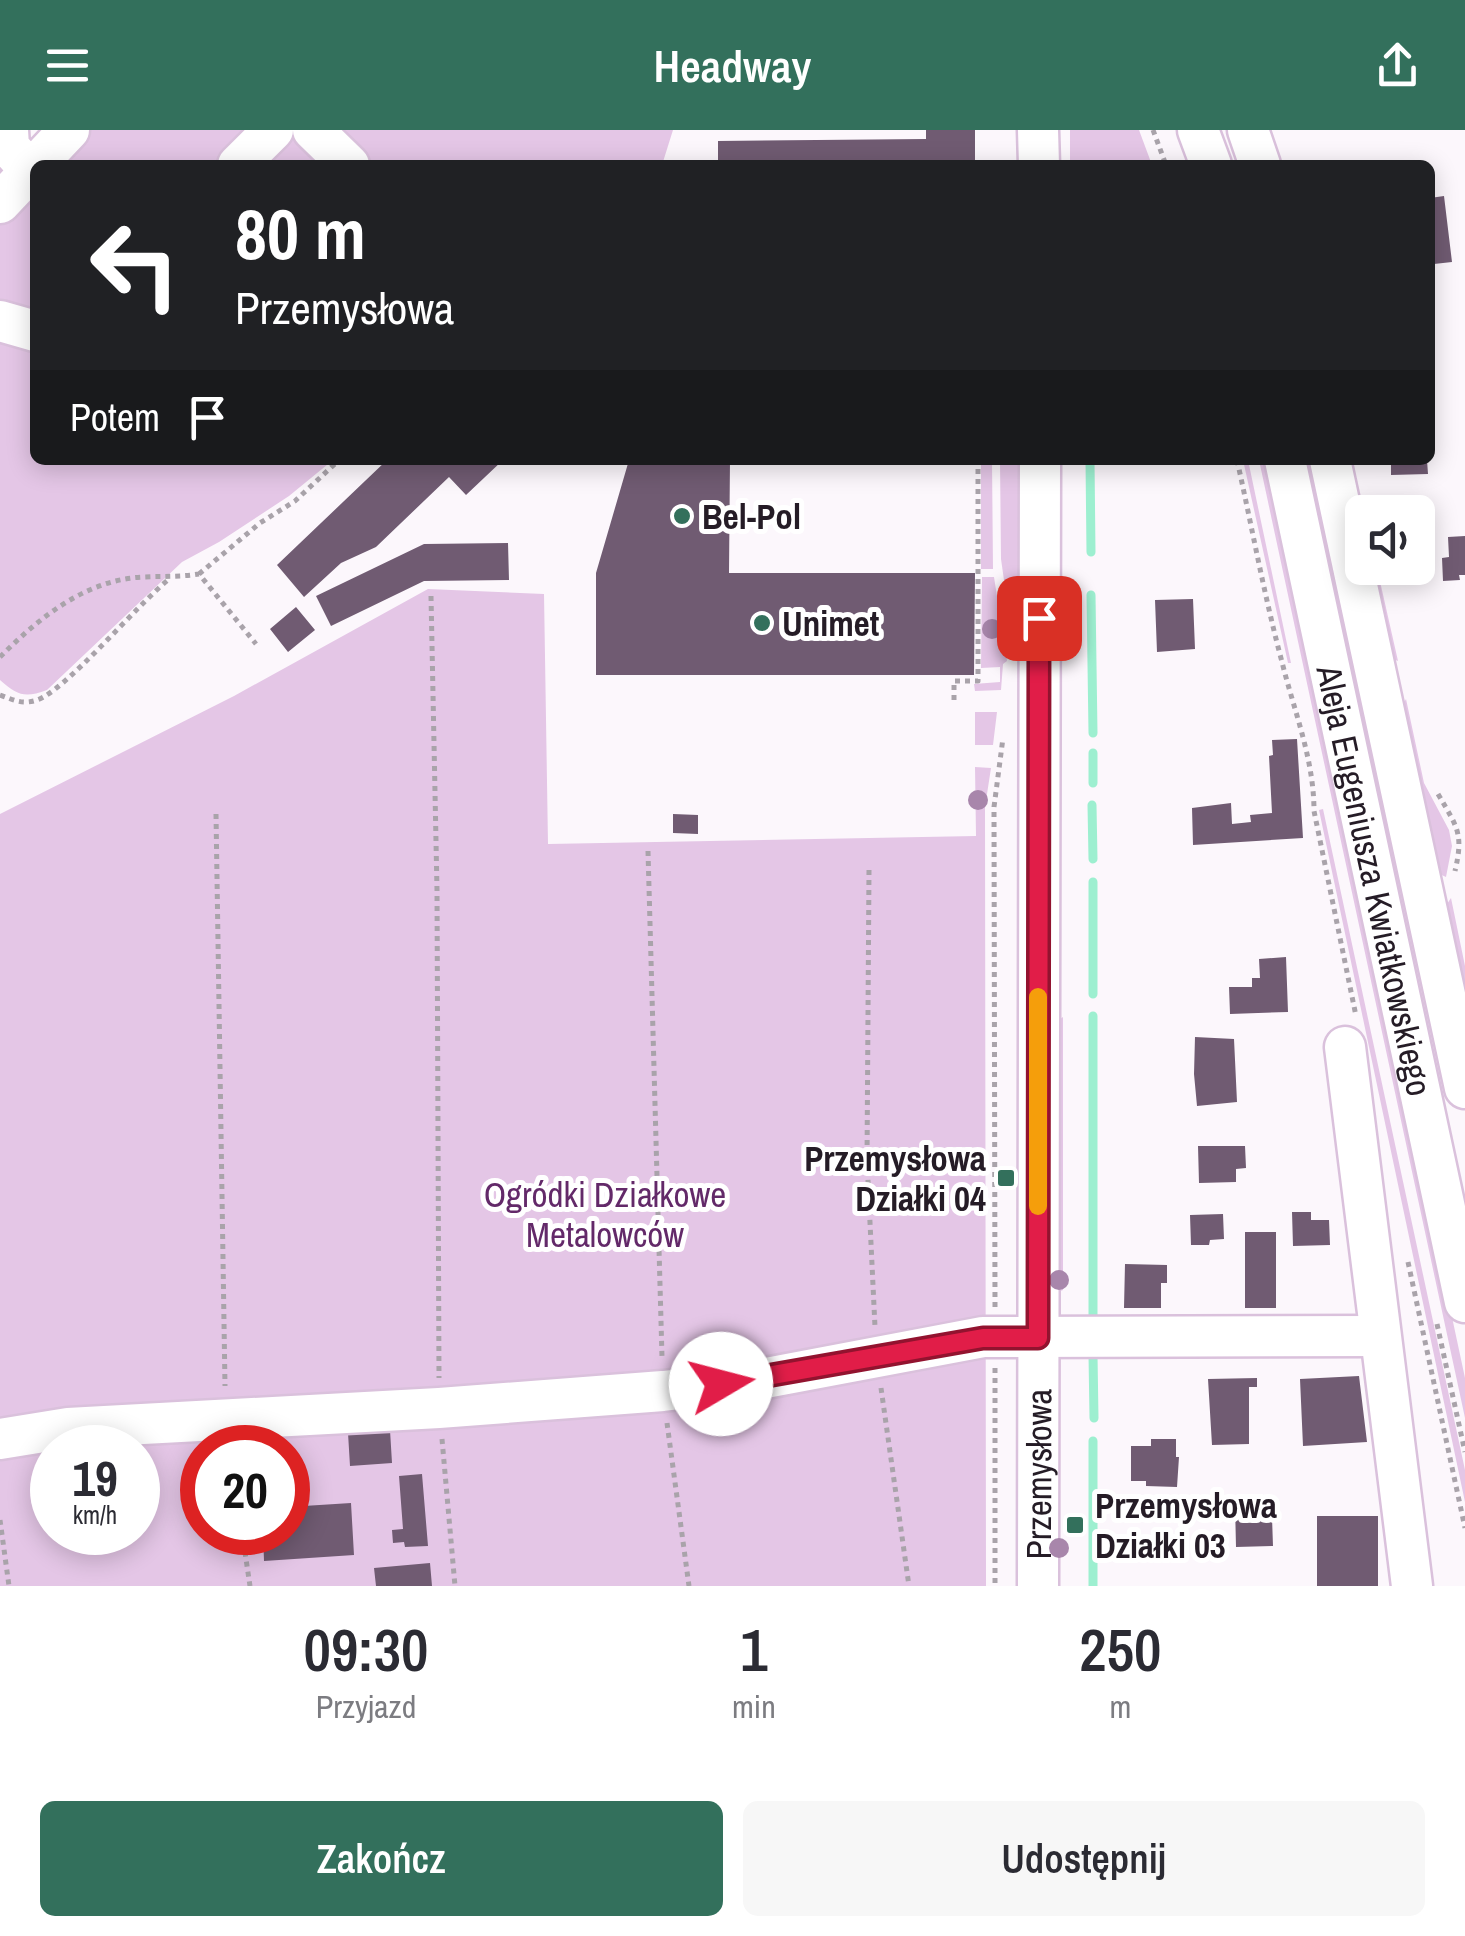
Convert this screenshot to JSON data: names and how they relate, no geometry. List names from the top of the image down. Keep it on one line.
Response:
{"streets":{"street":["Aleja Eugeniusza Kwiatkowskiego","Przemysłowa"]},"parks":["Ogródki Działkowe Metalowców"],"places":{"other":["Bel-Pol","Unimet"],"transit":["Przemysłowa Działki 04","Przemysłowa Działki 03"]},"page":{"header":"Headway","turn":["80 m","Przemysłowa"],"then":"Potem","speed":"19 km/h","limit":"20","eta":["09:30","Przyjazd","1","min","250","m"],"buttons":["Zakończ","Udostępnij"]}}
